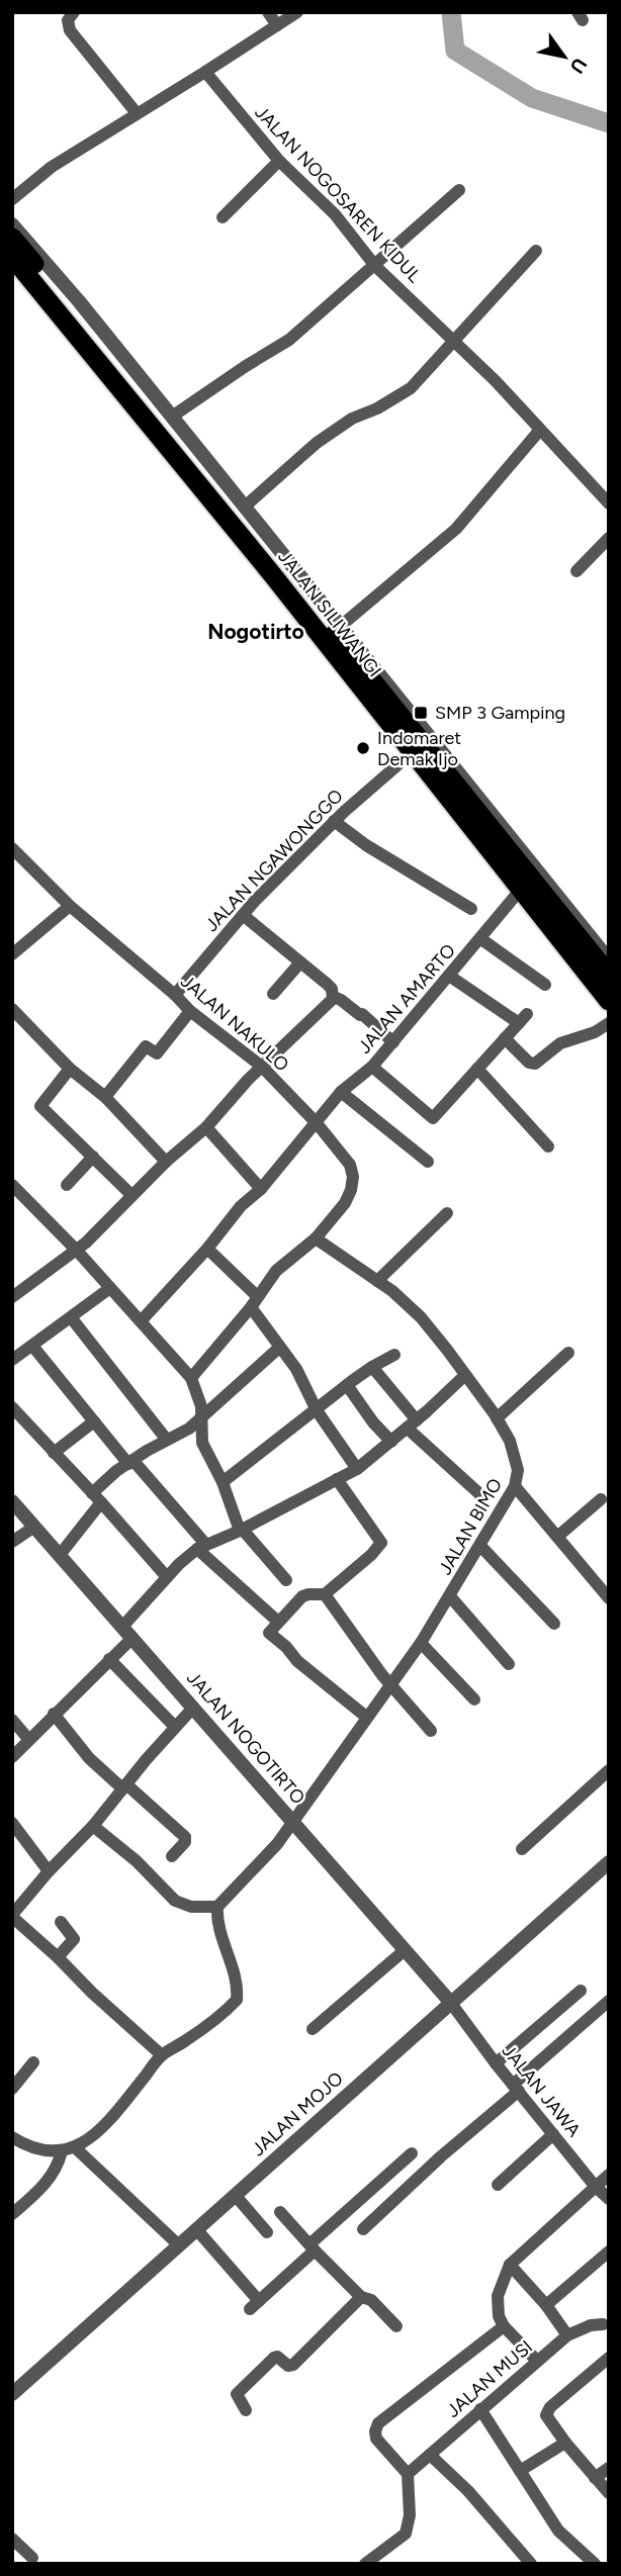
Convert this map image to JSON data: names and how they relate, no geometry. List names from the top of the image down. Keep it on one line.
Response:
{"streets":{"highway":["JALAN SILIWANGI"],"street":["JALAN NOGOSAREN KIDUL","JALAN NGAWONGGO","JALAN AMARTO","JALAN NAKULO","JALAN BIMO","JALAN NOGOTIRTO","JALAN JAWA","JALAN MOJO","JALAN MUSI"]},"crossings":[["JALAN NGAWONGGO","JALAN NAKULO"],["JALAN AMARTO","JALAN NAKULO"],["JALAN NAKULO","JALAN BIMO"],["JALAN BIMO","JALAN NOGOTIRTO"],["JALAN NOGOTIRTO","JALAN JAWA"],["JALAN NOGOTIRTO","JALAN MOJO"],["JALAN JAWA","JALAN MOJO"]],"districts":["Nogotirto"],"places":{"transit":["SMP 3 Gamping"],"other":["Indomaret Demak Ijo"]},"north":"bottom right"}
